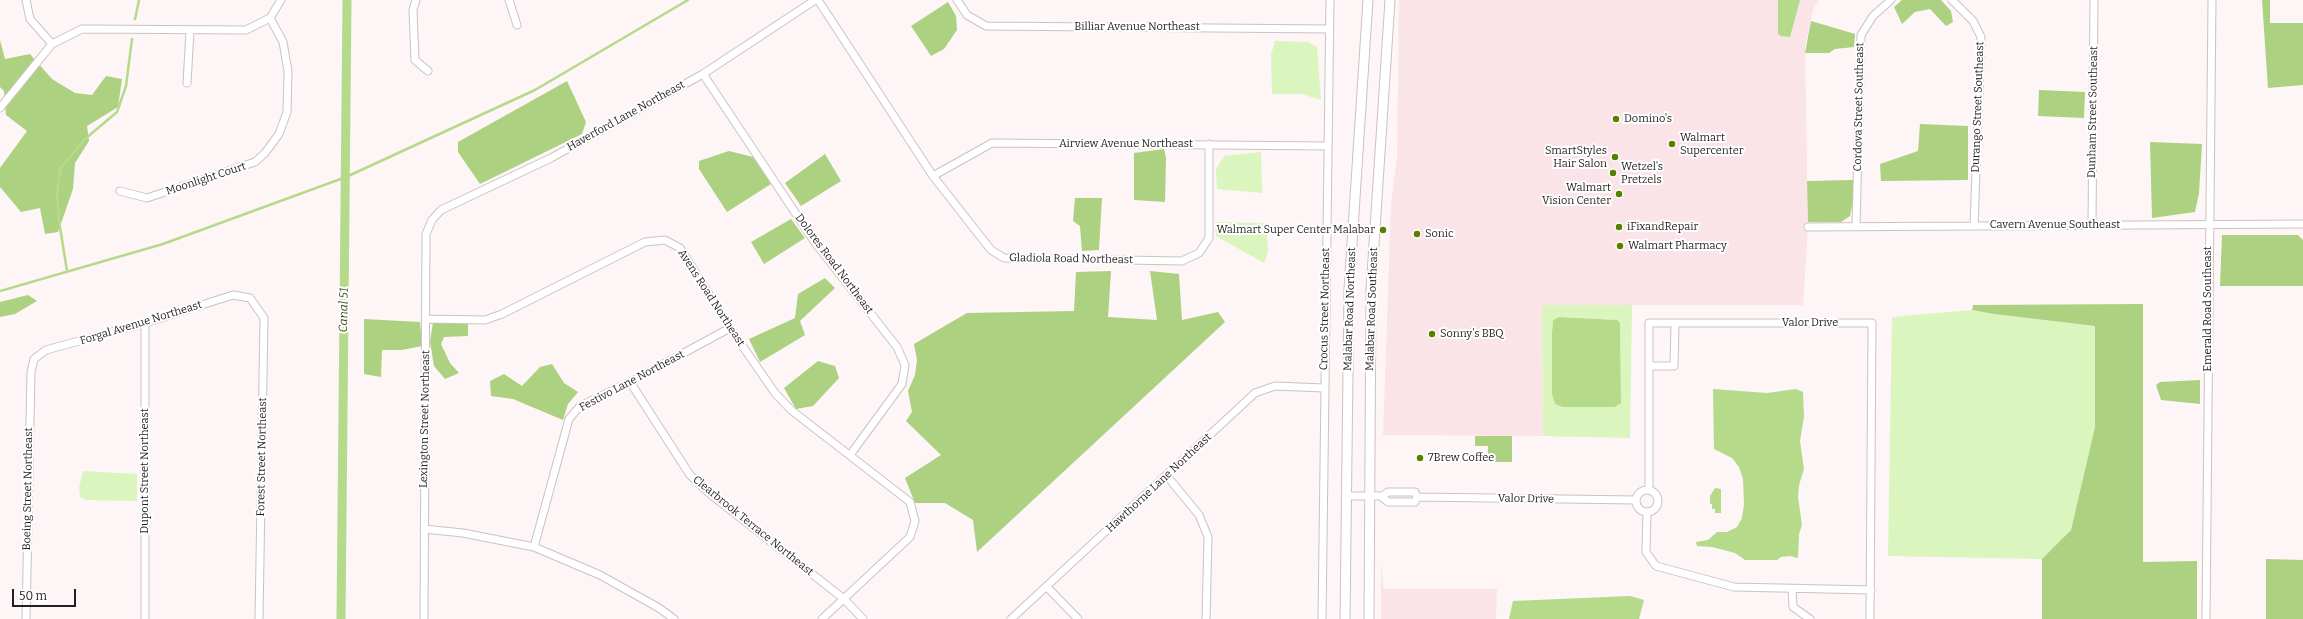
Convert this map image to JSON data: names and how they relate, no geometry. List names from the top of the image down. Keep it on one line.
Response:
{"streets":{"main road":["Malabar Road Northeast","Malabar Road Southeast"],"street":["Billiar Avenue Northeast","Cordova Street Southeast","Durango Street Southeast","Dunham Street Southeast","Haverford Lane Northeast","Airview Avenue Northeast","Moonlight Court","Cavern Avenue Southeast","Gladiola Road Northeast","Dolores Road Northeast","Avens Road Northeast","Crocus Street Northeast","Emerald Road Southeast","Forgal Avenue Northeast","Valor Drive","Festivo Lane Northeast","Lexington Street Northeast","Forest Street Northeast","Dupont Street Northeast","Hawthorne Lane Northeast","Boeing Street Northeast","Clearbrook Terrace Northeast"]},"crossings":[["Billiar Avenue Northeast","Crocus Street Northeast"],["Cordova Street Southeast","Cavern Avenue Southeast"],["Durango Street Southeast","Cavern Avenue Southeast"],["Dunham Street Southeast","Cavern Avenue Southeast"],["Haverford Lane Northeast","Dolores Road Northeast"],["Haverford Lane Northeast","Lexington Street Northeast"],["Airview Avenue Northeast","Gladiola Road Northeast"],["Airview Avenue Northeast","Crocus Street Northeast"],["Cavern Avenue Southeast","Emerald Road Southeast"],["Dolores Road Northeast","Avens Road Northeast"],["Avens Road Northeast","Festivo Lane Northeast"],["Avens Road Northeast","Lexington Street Northeast"],["Avens Road Northeast","Clearbrook Terrace Northeast"],["Crocus Street Northeast","Hawthorne Lane Northeast"],["Malabar Road Northeast","Valor Drive"],["Malabar Road Southeast","Valor Drive"],["Forgal Avenue Northeast","Forest Street Northeast"],["Forgal Avenue Northeast","Dupont Street Northeast"],["Forgal Avenue Northeast","Boeing Street Northeast"],["Festivo Lane Northeast","Clearbrook Terrace Northeast"]],"water":["Canal 51"],"places":["Domino's","Walmart Supercenter","SmartStyles Hair Salon","Wetzel's Pretzels","Walmart Vision Center","iFixandRepair","Walmart Super Center Malabar","Sonic","Walmart Pharmacy","Sonny's BBQ","7Brew Coffee"],"scale_bar":"50 m"}
